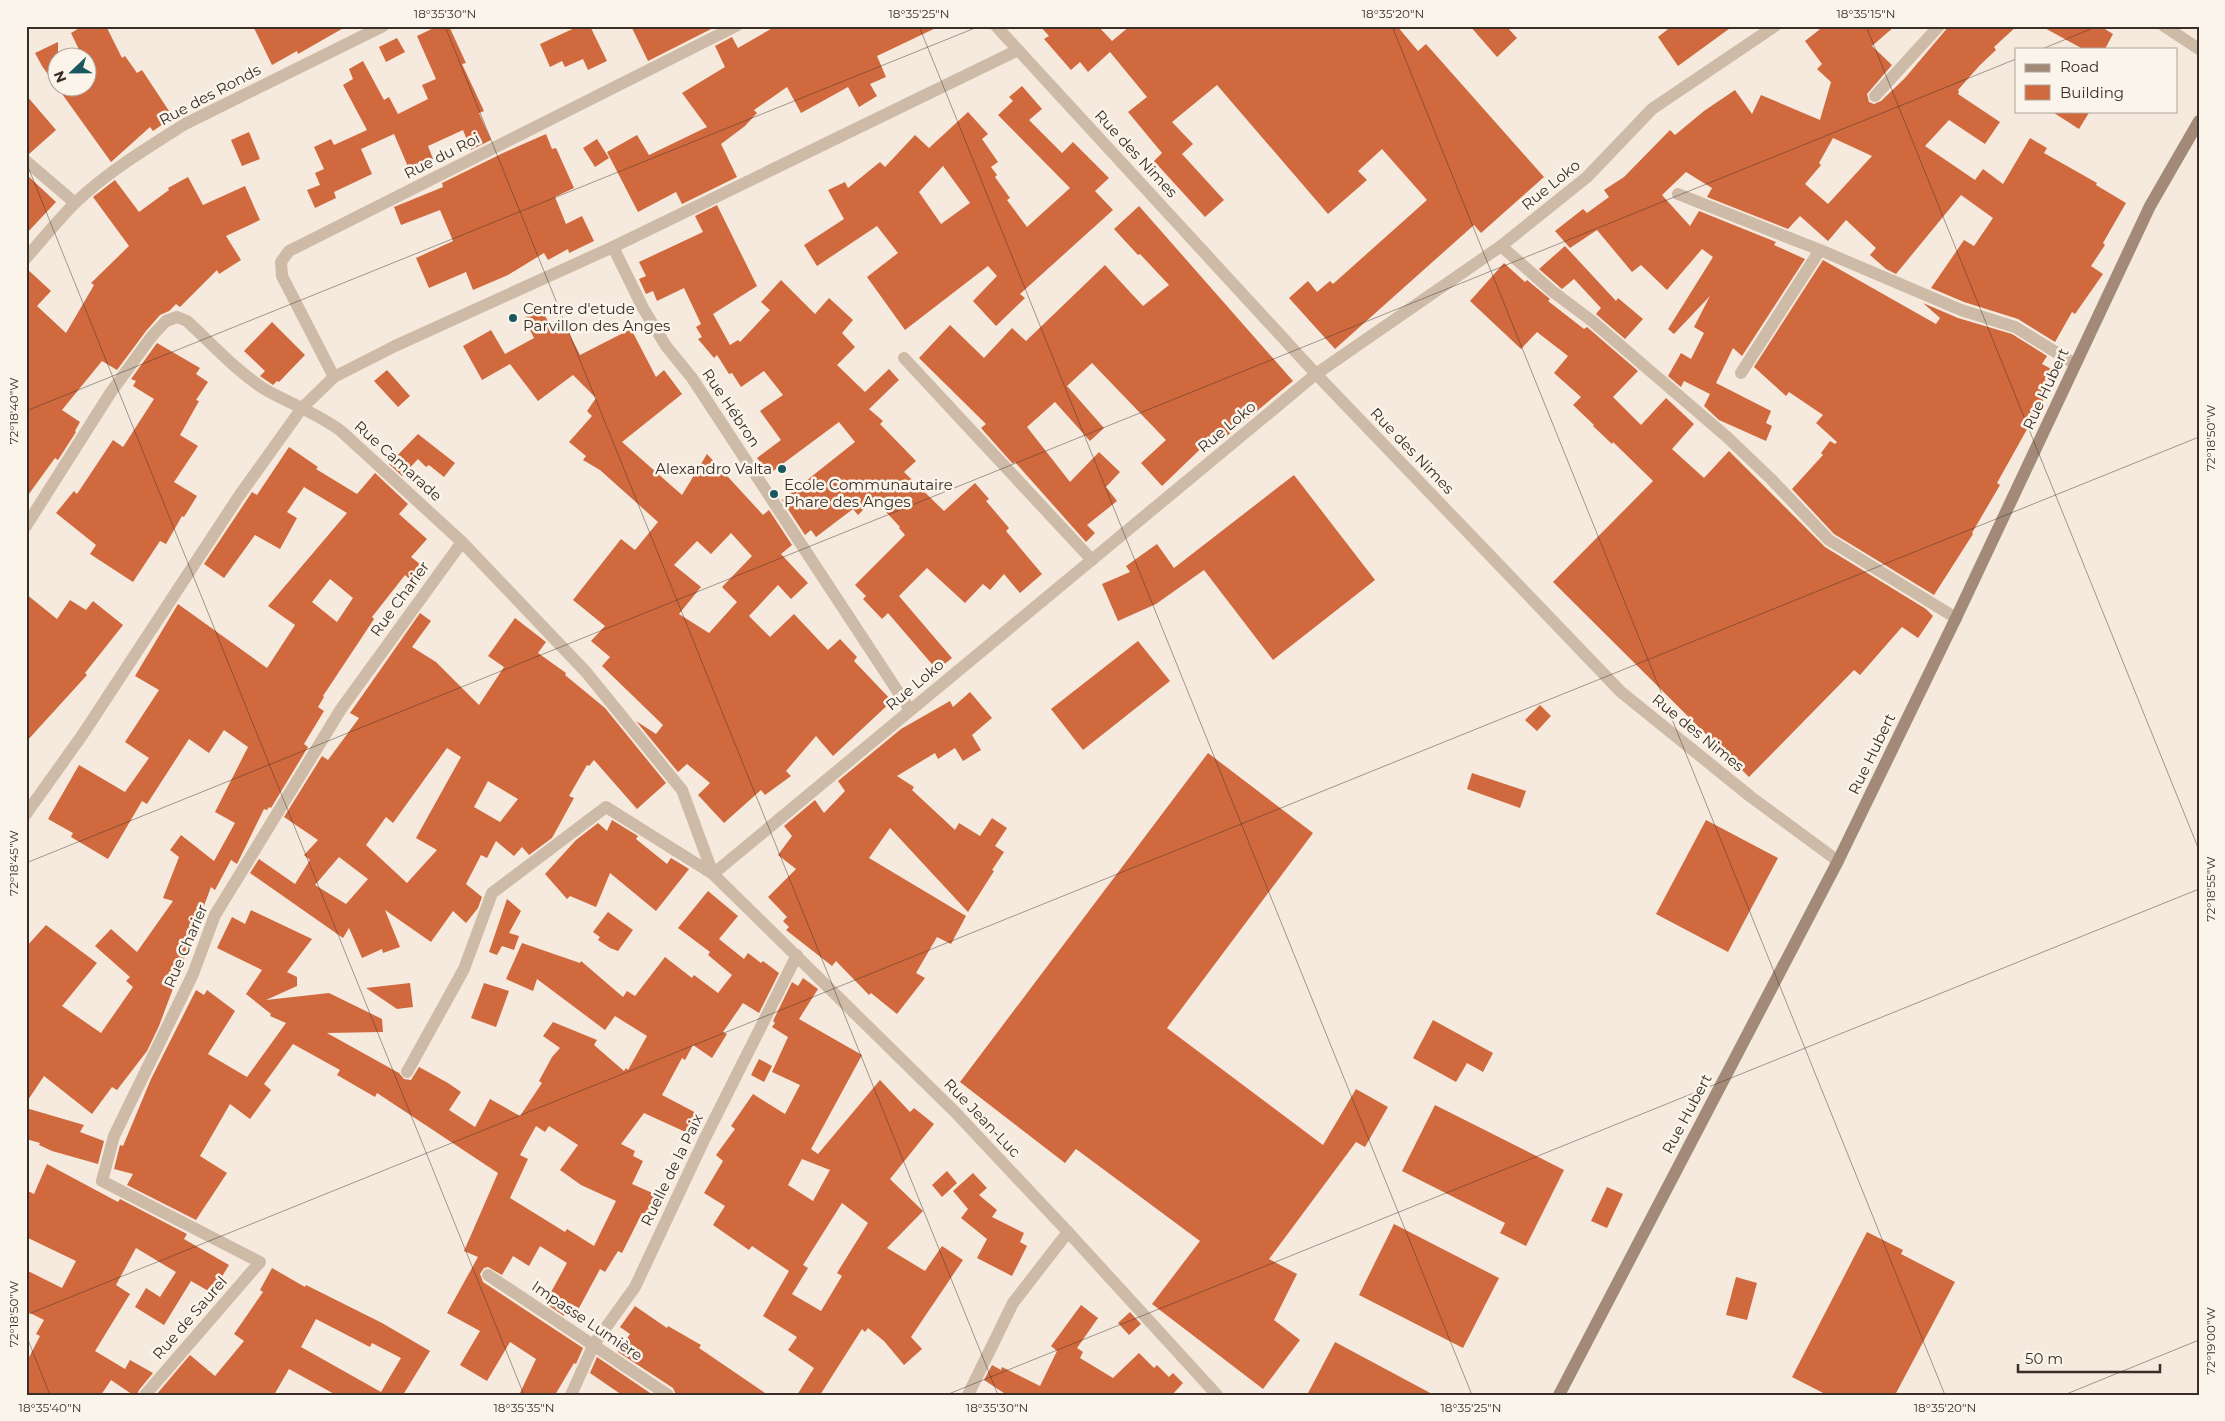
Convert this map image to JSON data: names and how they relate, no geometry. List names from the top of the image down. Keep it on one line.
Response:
{"streets":{"street":["Rue des Ronds","Rue des Nimes","Rue du Roi","Rue Loko","Rue Hubert","Rue Hébron","Rue Camarade","Rue Charier","Rue Jean-Luc","Ruelle de la Paix","Rue de Saurel","Impasse Lumière"]},"crossings":[["Rue des Nimes","Rue Loko"],["Rue des Nimes","Rue Hubert"],["Rue Loko","Rue Hébron"],["Rue Loko","Rue Camarade"],["Rue Loko","Rue Jean-Luc"],["Rue Camarade","Rue Charier"],["Rue Camarade","Rue Jean-Luc"],["Rue Charier","Rue de Saurel"],["Rue Jean-Luc","Ruelle de la Paix"],["Ruelle de la Paix","Impasse Lumière"]],"places":["Centre d'etude Parvillon des Anges","Alexandro Valta","Ecole Communautaire Phare des Anges"],"legend":["Road","Building"],"scale_bar":"50 m","north":"left","coordinates":["18°35'30\"N","18°35'25\"N","18°35'20\"N","18°35'15\"N","72°18'40\"W","72°18'50\"W","72°18'45\"W","72°18'55\"W","72°19'00\"W","18°35'40\"N","18°35'35\"N"]}
